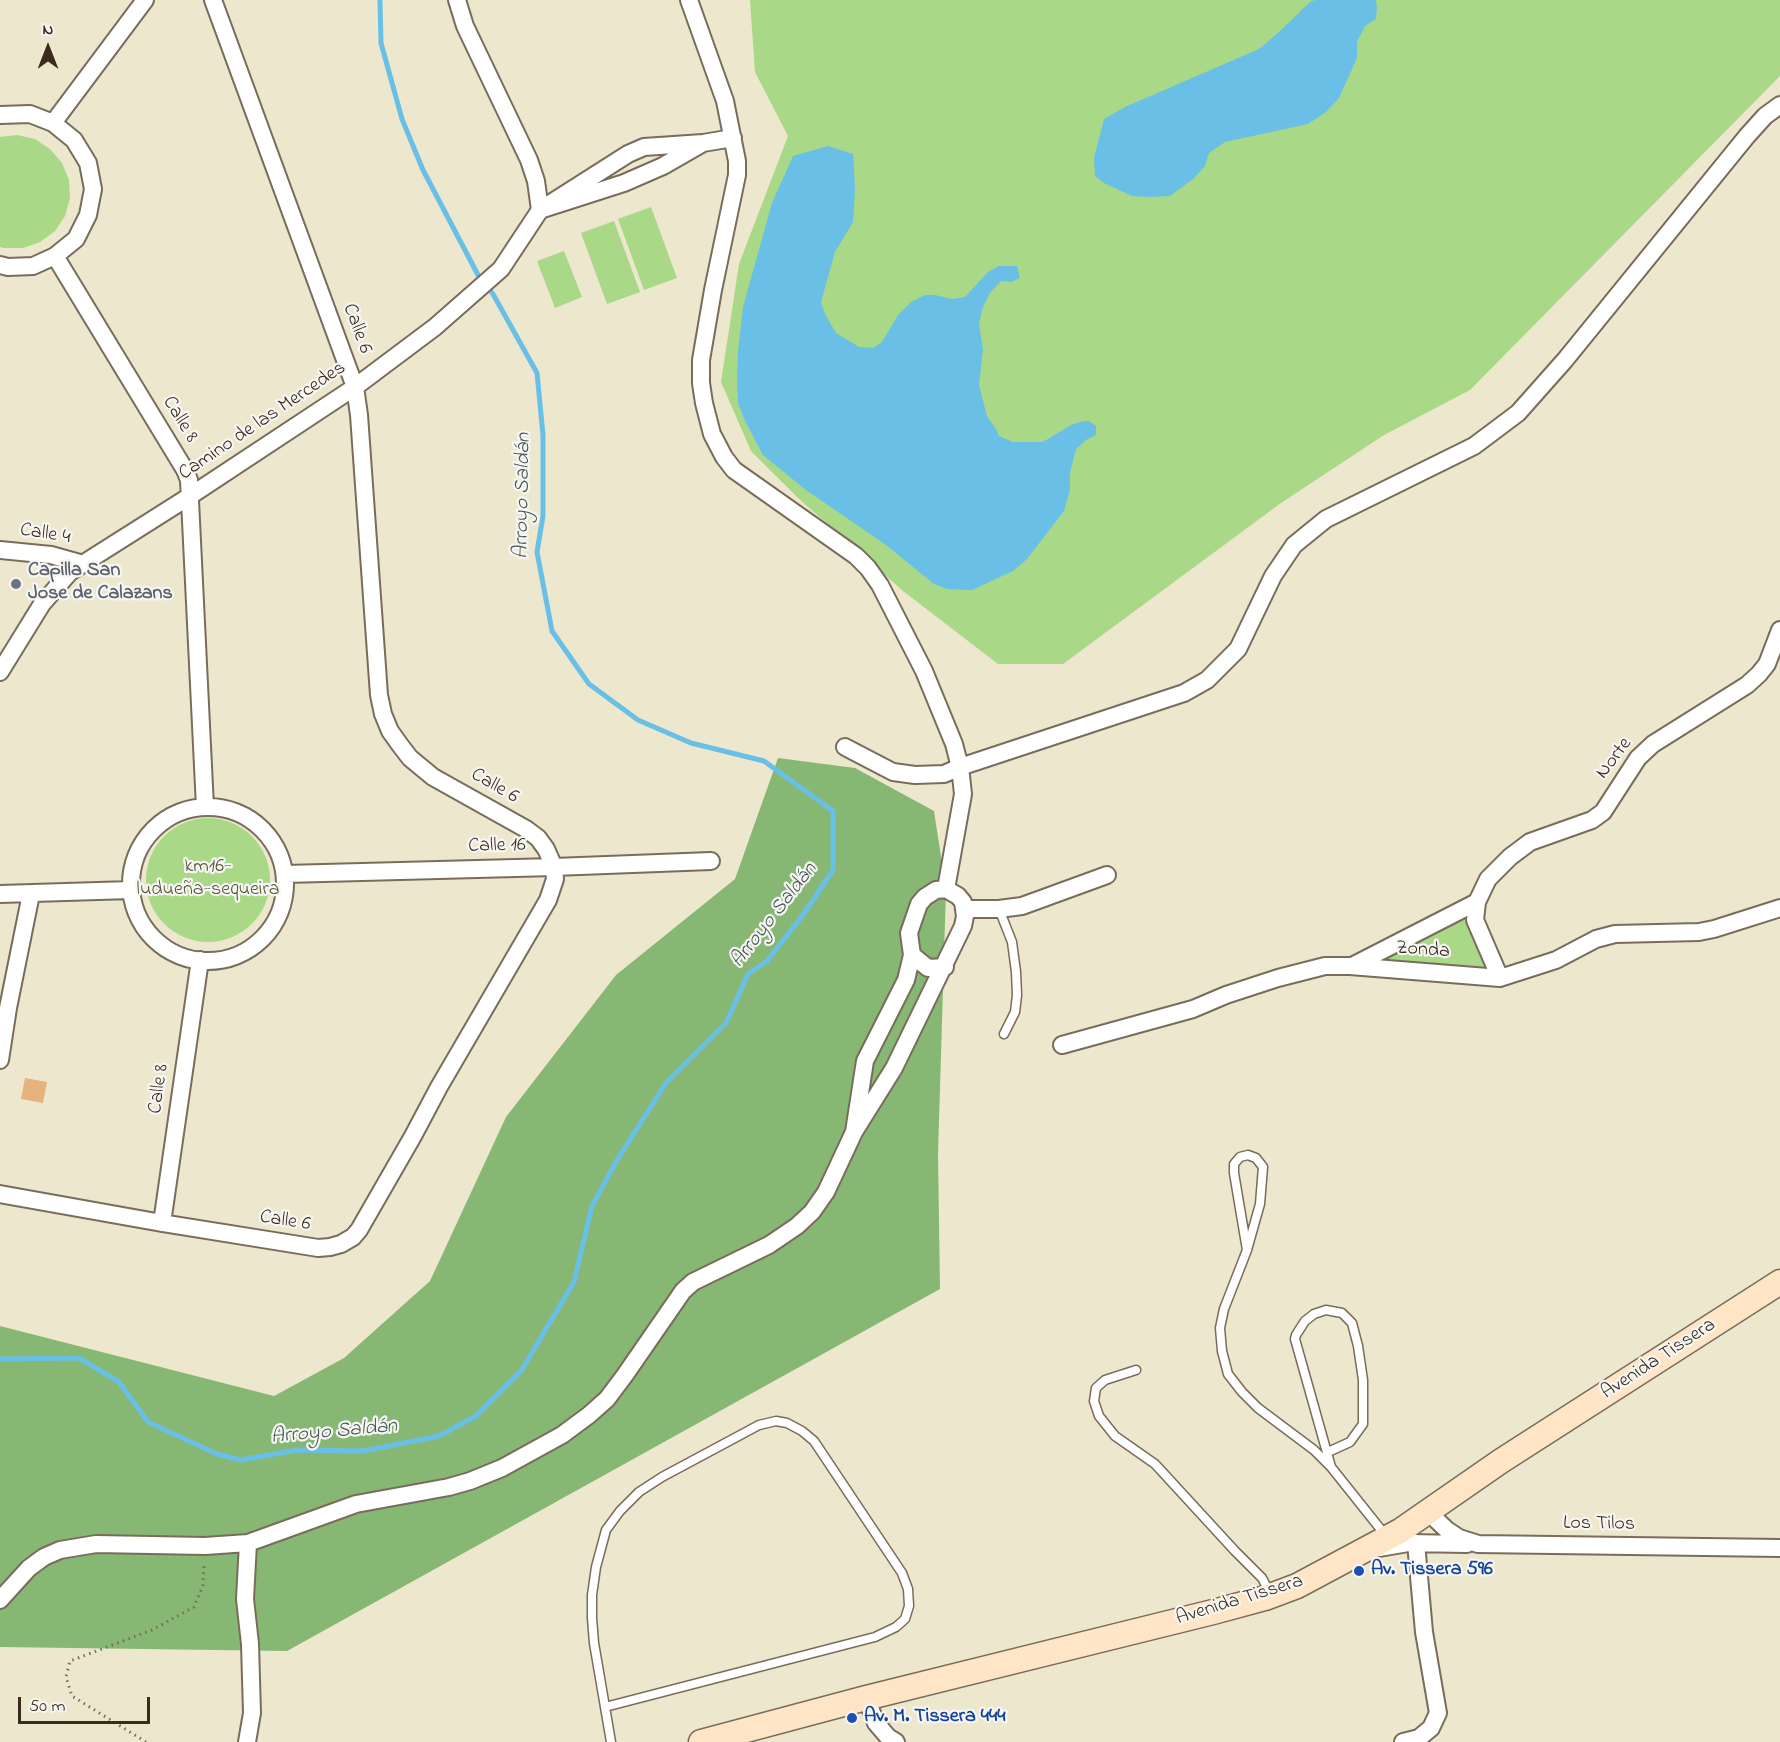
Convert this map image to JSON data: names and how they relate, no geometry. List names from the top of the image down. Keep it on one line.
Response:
{"streets":{"main road":["Avenida Tissera"],"street":["Calle 6","Calle 8","Camino de las Mercedes","Calle 4","Norte","Calle 16","Zonda","Los Tilos"]},"crossings":[["Calle 6","Calle 8"],["Calle 6","Camino de las Mercedes"],["Calle 6","Calle 16"],["Calle 8","Camino de las Mercedes"],["Calle 8","Calle 16"],["Camino de las Mercedes","Calle 4"],["Avenida Tissera","Los Tilos"]],"water":["Arroyo Saldán"],"parks":["km16- ludueña-sequeira"],"places":["Capilla San Jose de Calazans","Av. Tissera 596","Av. M. Tissera 444"],"scale_bar":"50 m","north":"top"}
